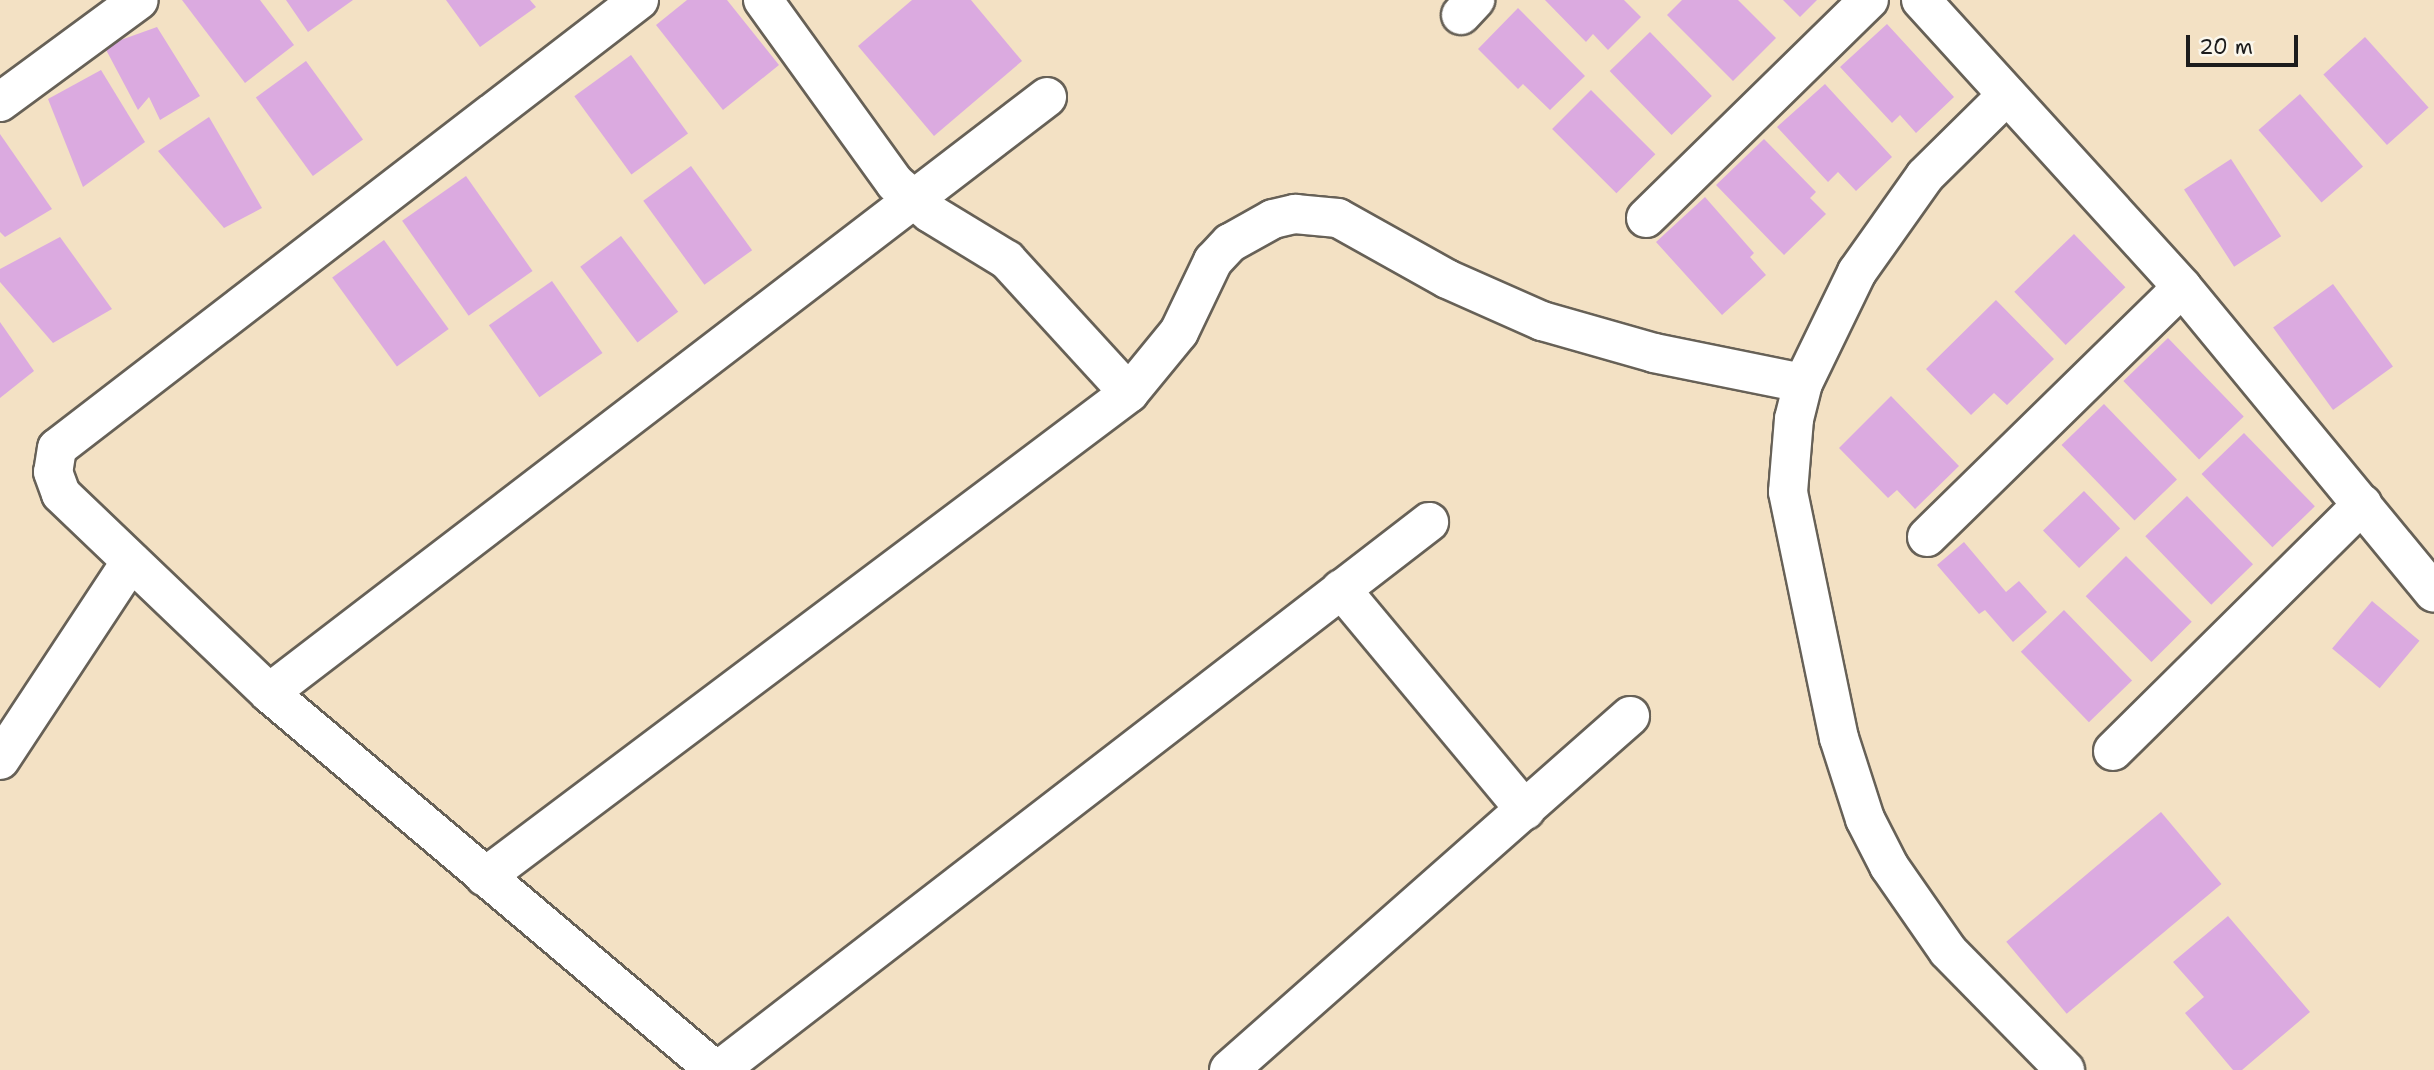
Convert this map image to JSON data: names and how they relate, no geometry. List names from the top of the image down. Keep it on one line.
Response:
{"scale_bar":"20 m"}
